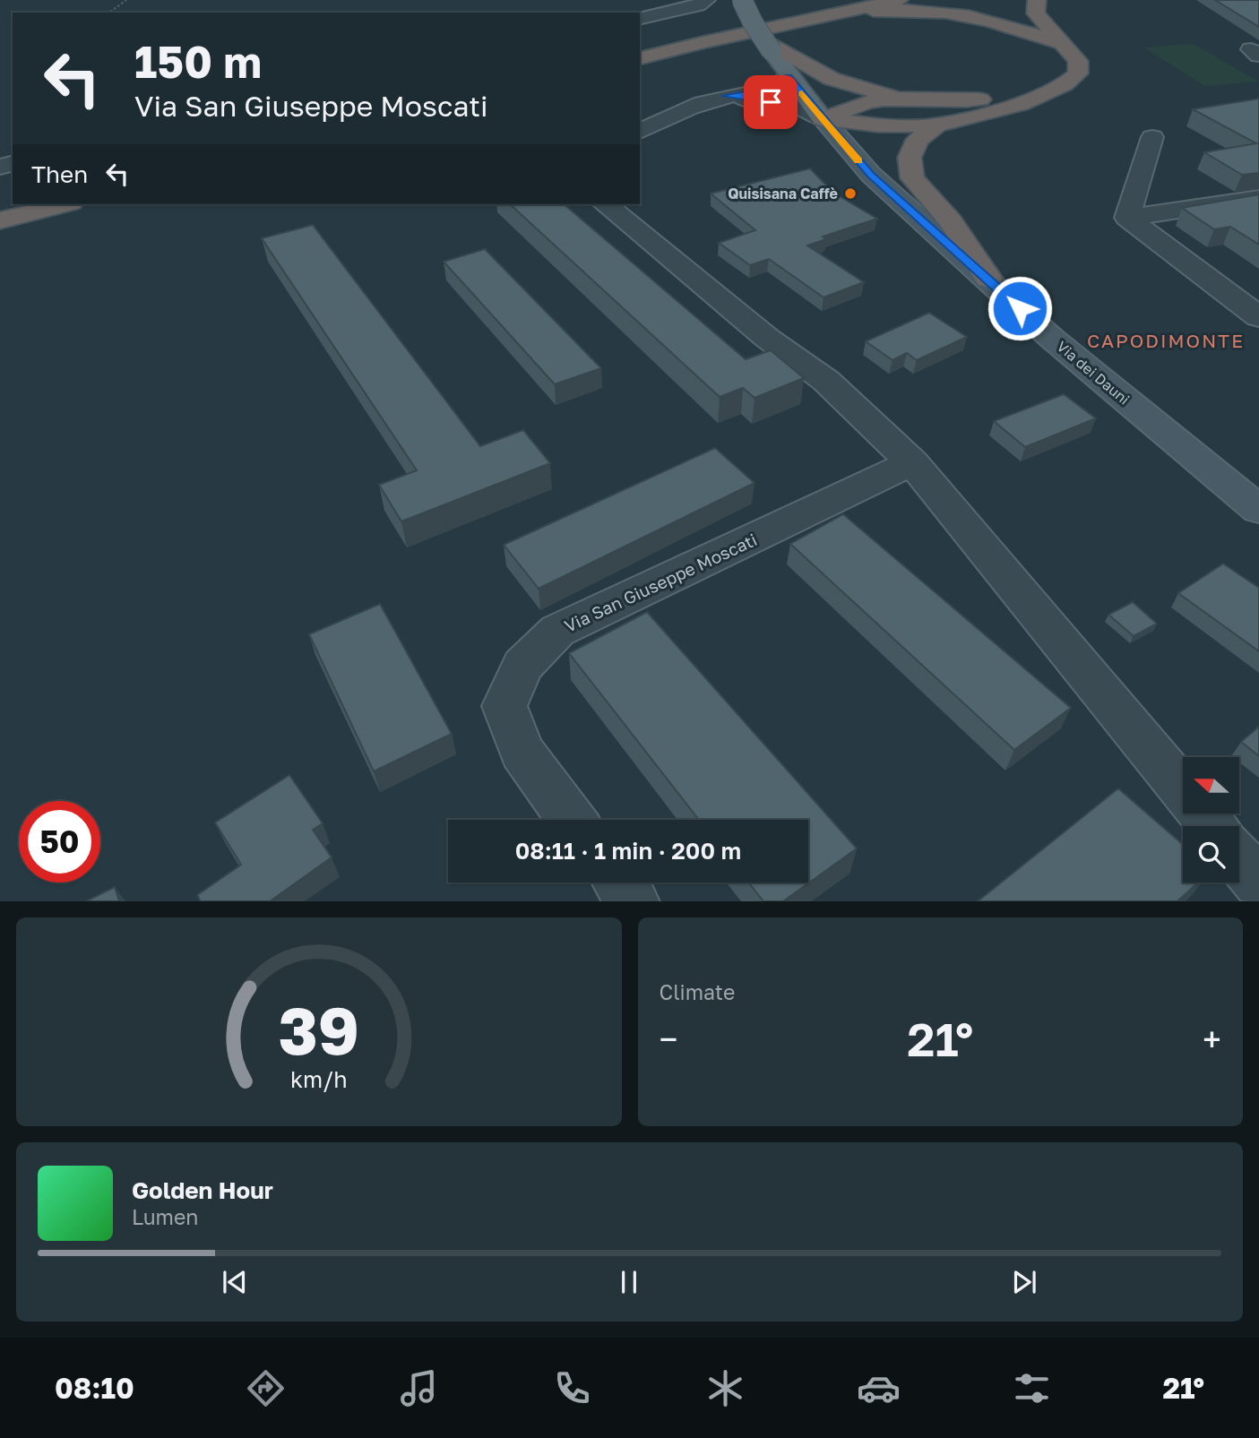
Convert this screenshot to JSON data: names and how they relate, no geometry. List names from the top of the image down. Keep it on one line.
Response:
{"streets":{"main road":["Via dei Dauni"],"street":["Via San Giuseppe Moscati"]},"districts":["CAPODIMONTE"],"places":["Quisisana Caffè"],"north":"left","page":{"turn":["150 m","Via San Giuseppe Moscati"],"then":"Then","limit":"50","trip":"08:11 · 1 min · 200 m","tile":"Climate","heat":["−","21°","+"],"song":["Golden Hour","Lumen"],"tabs":["08:10","21°"],"gauge":["39","km/h"]}}
